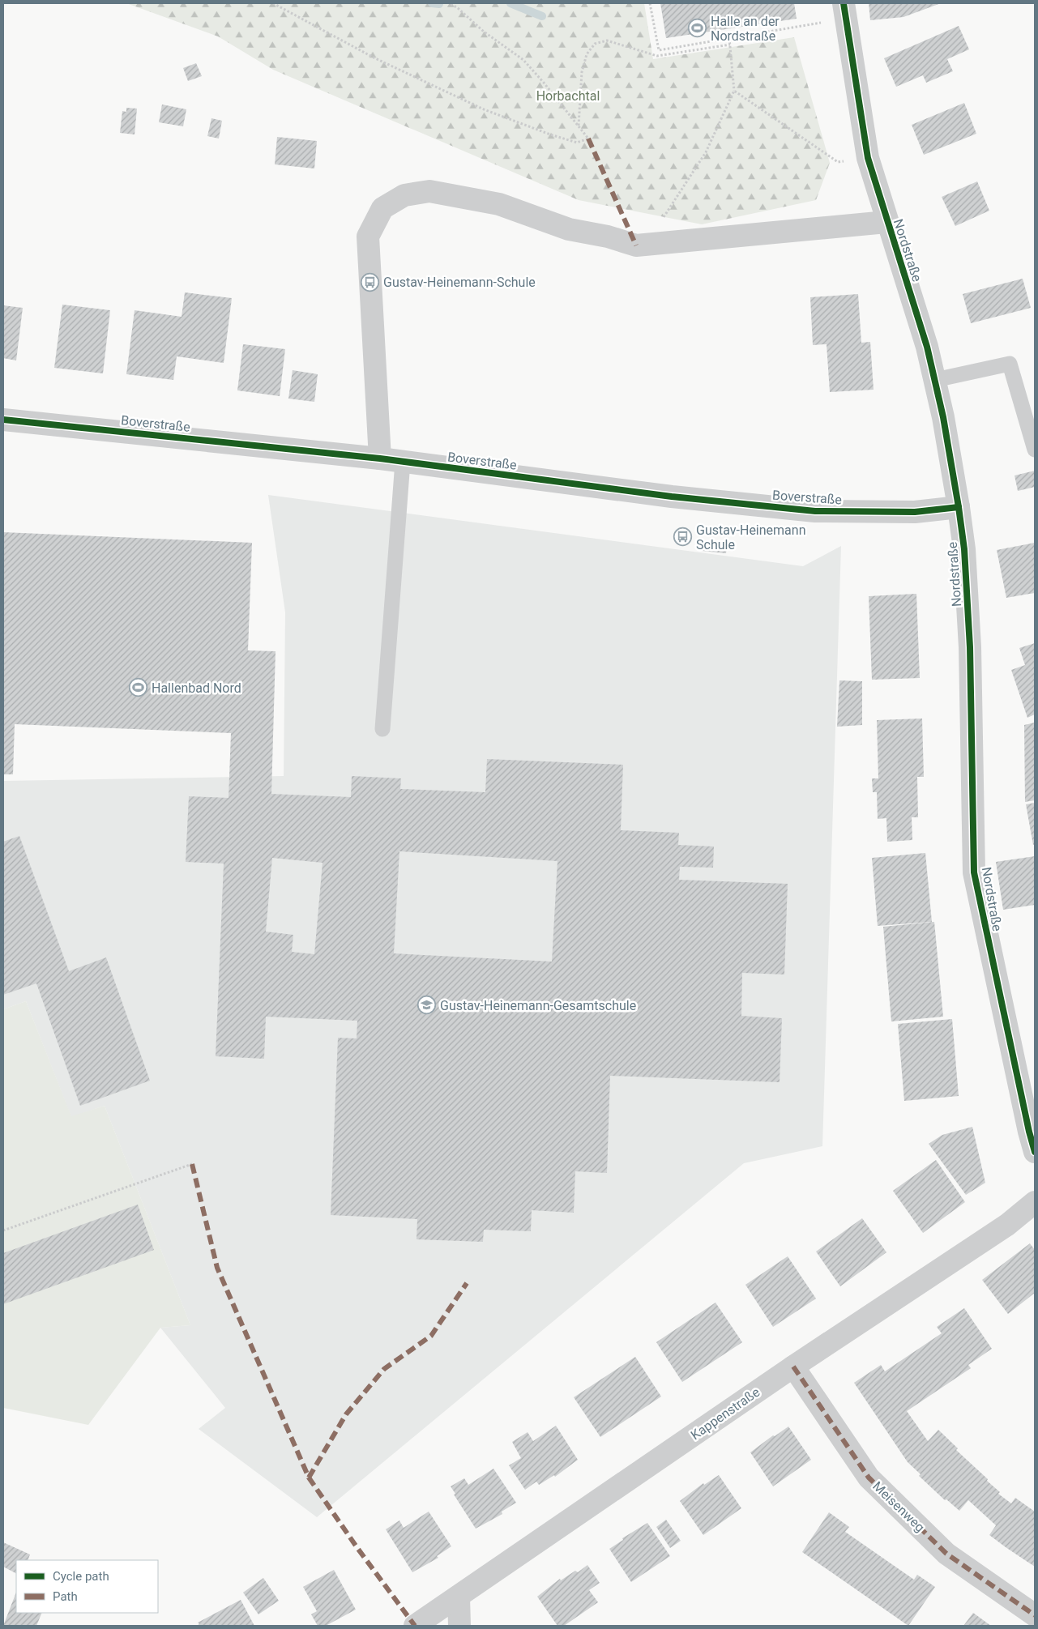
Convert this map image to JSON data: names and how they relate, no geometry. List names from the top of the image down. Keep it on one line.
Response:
{"streets":{"street":["Nordstraße","Boverstraße","Kappenstraße","Meisenweg"]},"crossings":[["Nordstraße","Boverstraße"],["Kappenstraße","Meisenweg"]],"parks":["Horbachtal"],"places":{"sports":["Halle an der Nordstraße","Hallenbad Nord"],"bus stop":["Gustav-Heinemann-Schule","Gustav-Heinemann Schule"],"school or university":["Gustav-Heinemann-Gesamtschule"]},"legend":["Cycle path","Path"]}
